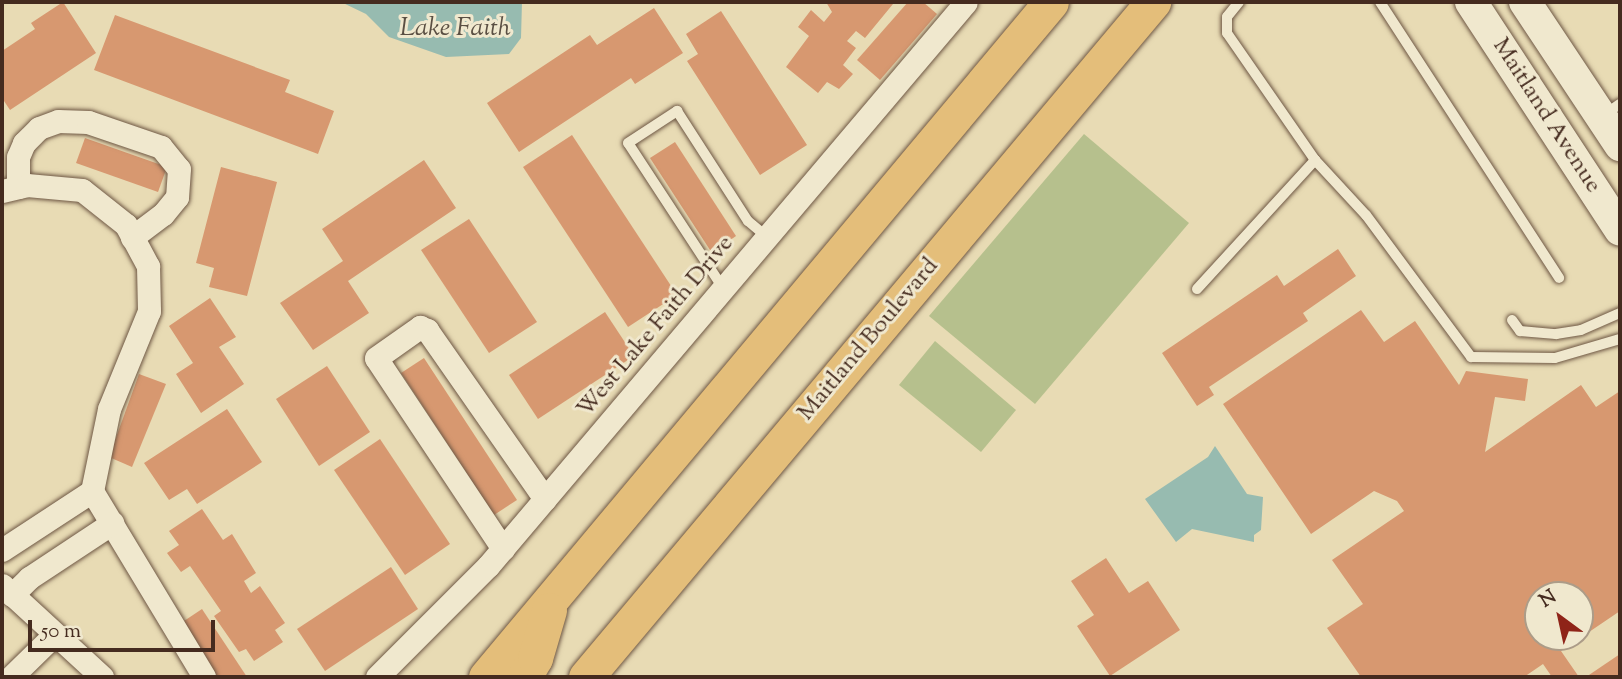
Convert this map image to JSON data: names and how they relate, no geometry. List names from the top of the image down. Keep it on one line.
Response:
{"streets":{"main road":["Maitland Avenue","Maitland Boulevard"],"street":["West Lake Faith Drive"]},"water":["Lake Faith"],"scale_bar":"50 m","north":"top left"}
